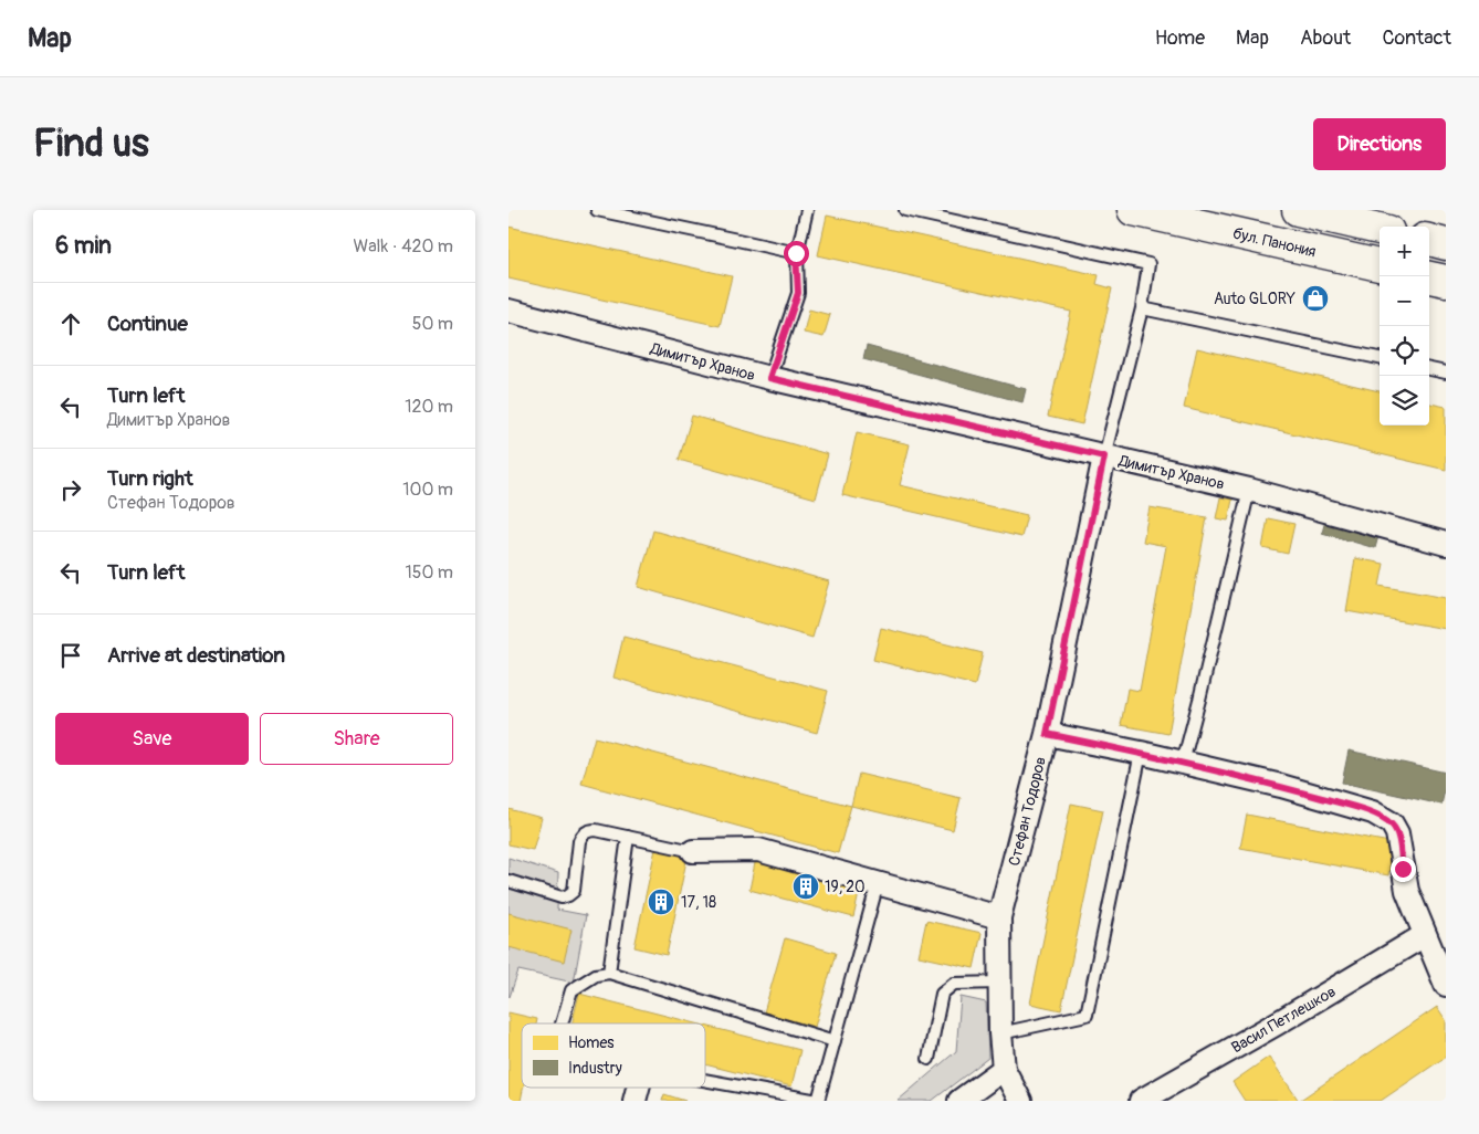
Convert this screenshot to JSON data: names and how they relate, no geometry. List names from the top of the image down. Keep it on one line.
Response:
{"streets":{"main road":["бул. Панония"],"street":["Димитър Хранов","Стефан Тодоров","Васил Петлешков"]},"crossings":[["Димитър Хранов","Стефан Тодоров"]],"places":{"shop":["Auto GLORY"],"building":["19, 20","17, 18"]},"legend":["Homes","Industry"],"page":{"header":"Map","nav":["Home","Map","About","Contact"],"buttons":["Directions",["Save","Share"]],"title":"Find us","heading":["6 min","Walk · 420 m"],"map_buttons":["+","−"],"list":[["Continue","50 m"],["Turn left","Димитър Хранов","120 m"],["Turn right","Стефан Тодоров","100 m"],["Turn left","150 m"],"Arrive at destination"]}}
